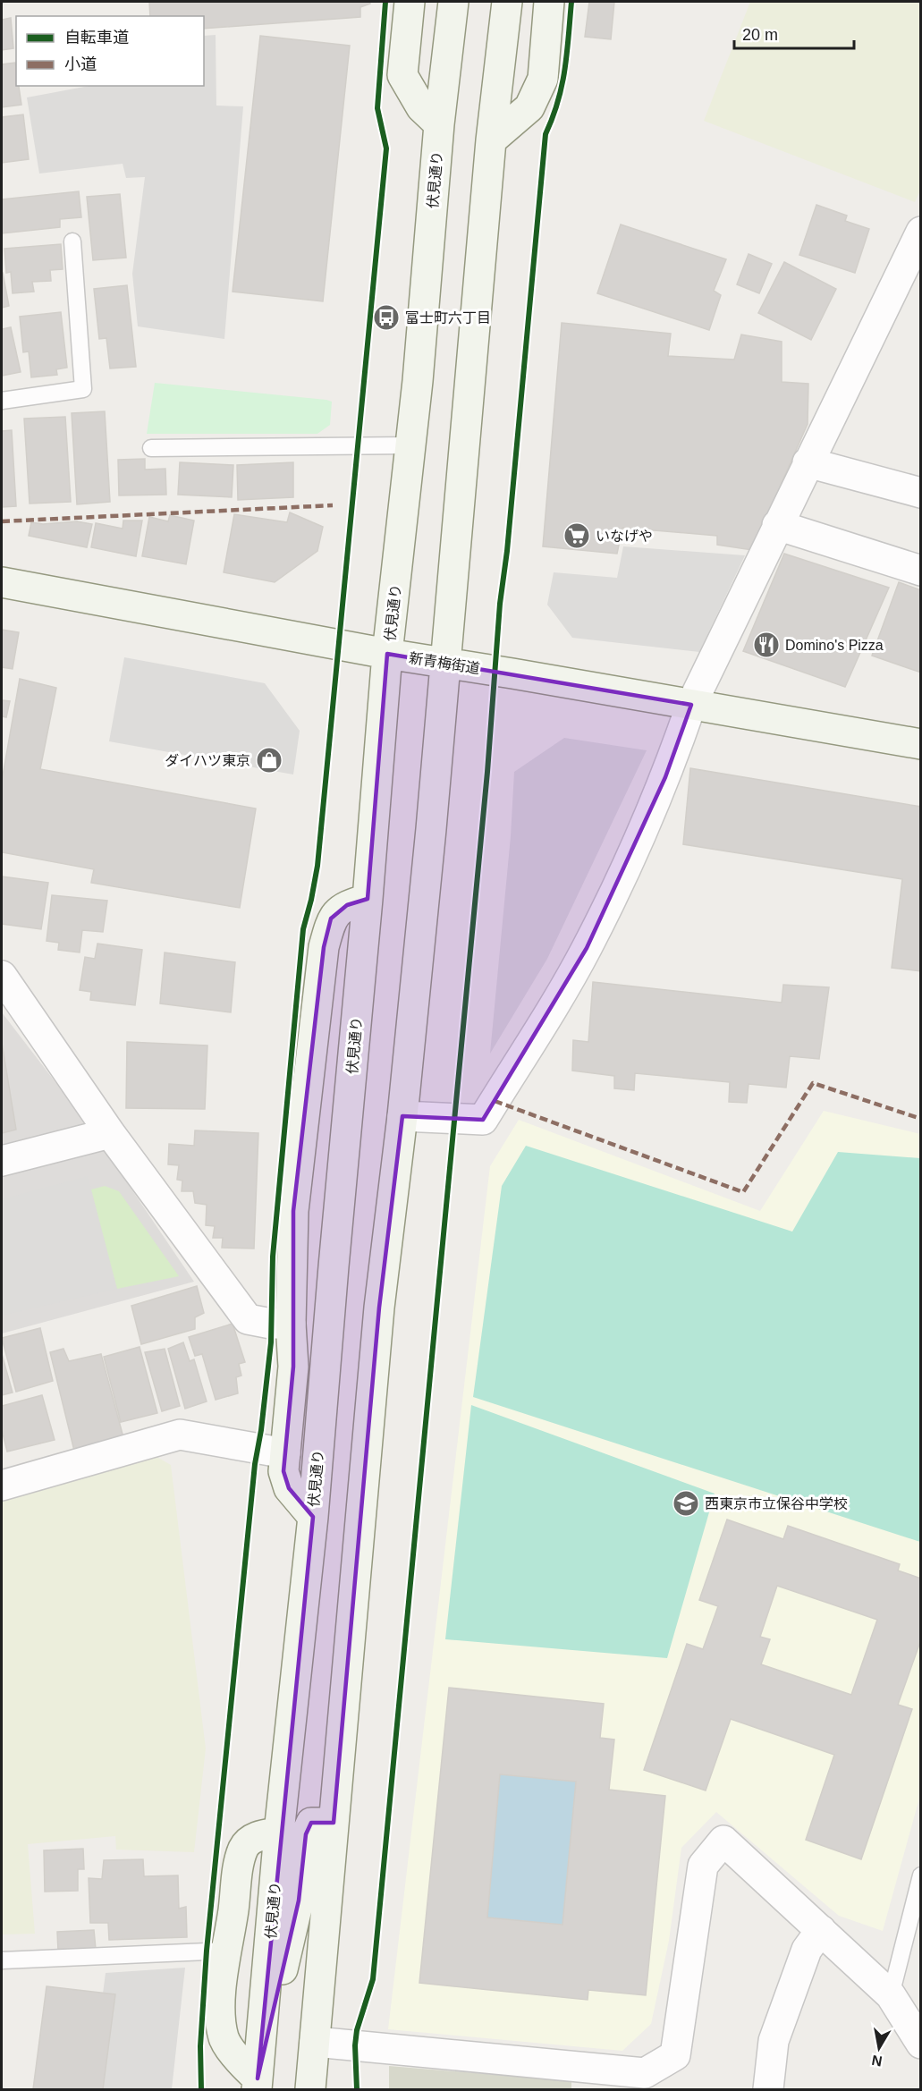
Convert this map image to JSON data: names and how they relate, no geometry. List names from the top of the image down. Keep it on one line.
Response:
{"streets":{"main road":["伏見通り","新青梅街道"]},"crossings":[["伏見通り","新青梅街道"]],"places":{"bus stop":["富士町六丁目"],"supermarket":["いなげや"],"restaurant":["Domino's Pizza"],"shop":["ダイハツ東京"],"school or university":["西東京市立保谷中学校"]},"legend":["自転車道","小道"],"scale_bar":"20 m","north":"bottom"}
